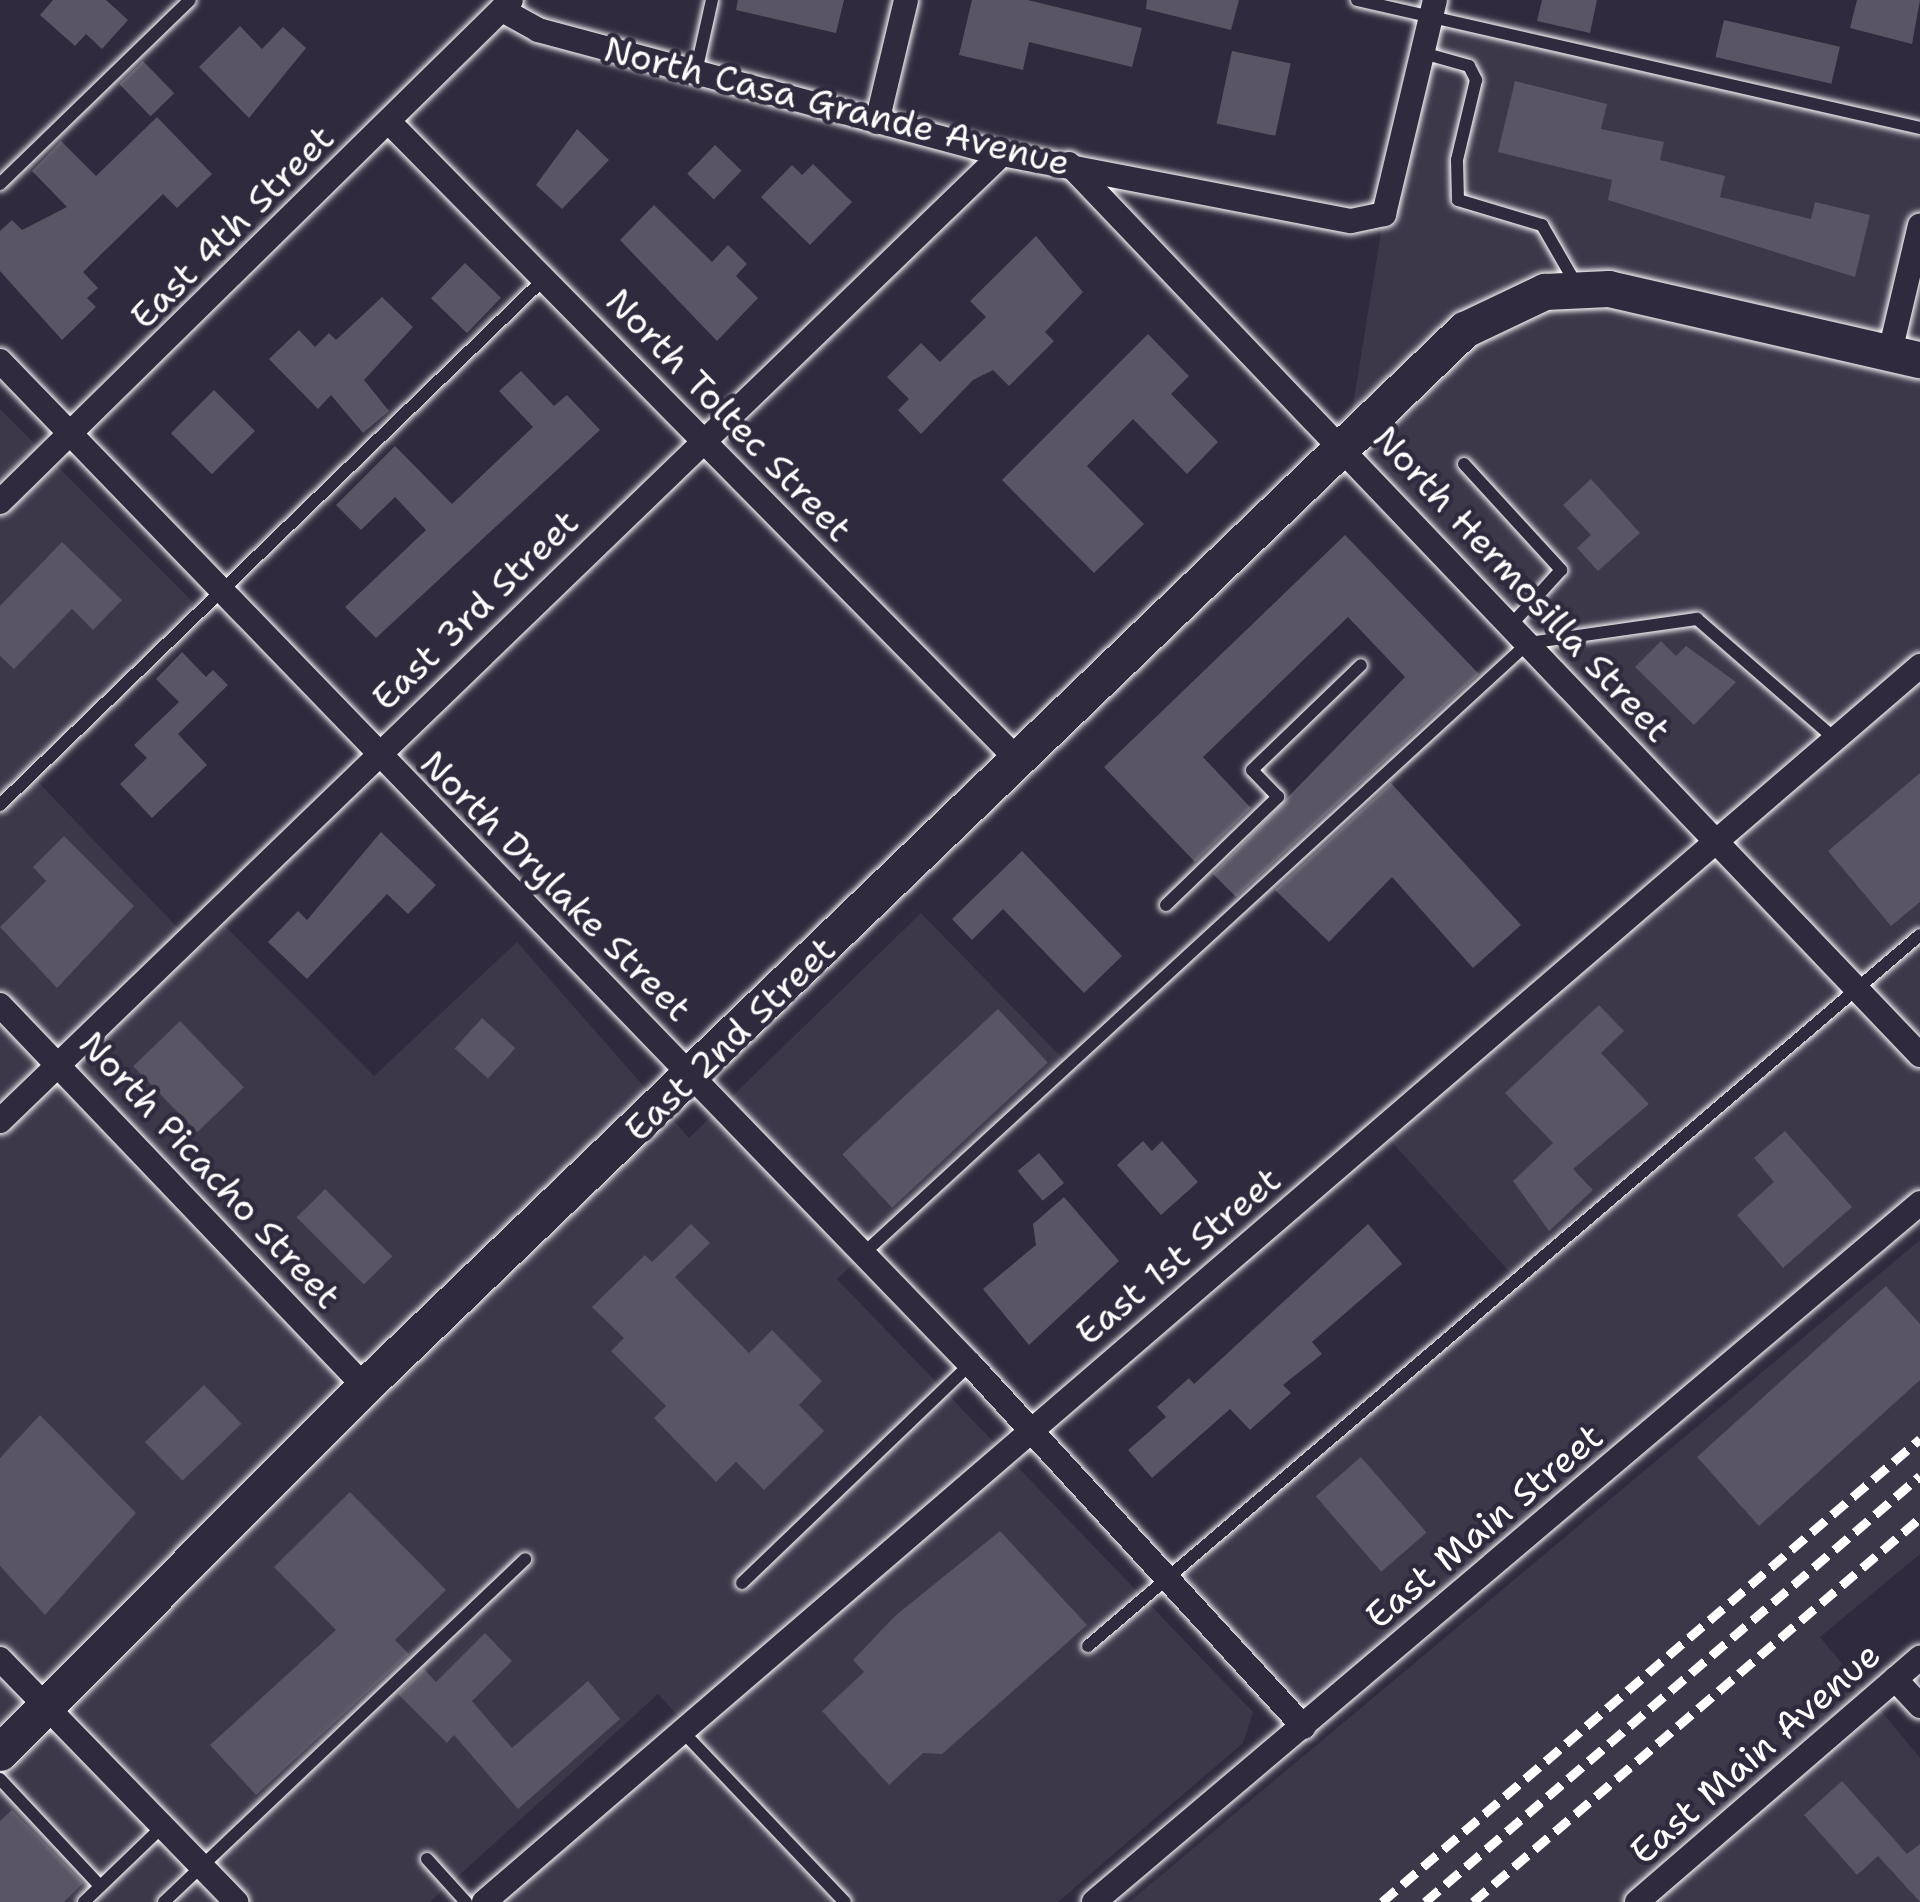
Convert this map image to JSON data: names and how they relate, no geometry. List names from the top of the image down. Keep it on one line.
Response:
{"streets":{"main road":["East 2nd Street"],"street":["North Casa Grande Avenue","East 4th Street","North Toltec Street","North Hermosilla Street","East 3rd Street","North Drylake Street","North Picacho Street","East 1st Street","East Main Street","East Main Avenue"]},"crossings":[["North Casa Grande Avenue","East 4th Street"],["North Casa Grande Avenue","North Hermosilla Street"],["North Casa Grande Avenue","East 3rd Street"],["East 4th Street","North Toltec Street"],["East 4th Street","North Drylake Street"],["North Toltec Street","East 3rd Street"],["North Toltec Street","East 2nd Street"],["North Hermosilla Street","East 2nd Street"],["North Hermosilla Street","East 1st Street"],["East 3rd Street","North Drylake Street"],["East 3rd Street","North Picacho Street"],["North Drylake Street","East 2nd Street"],["North Drylake Street","East 1st Street"],["North Drylake Street","East Main Street"],["East 2nd Street","North Picacho Street"]]}
